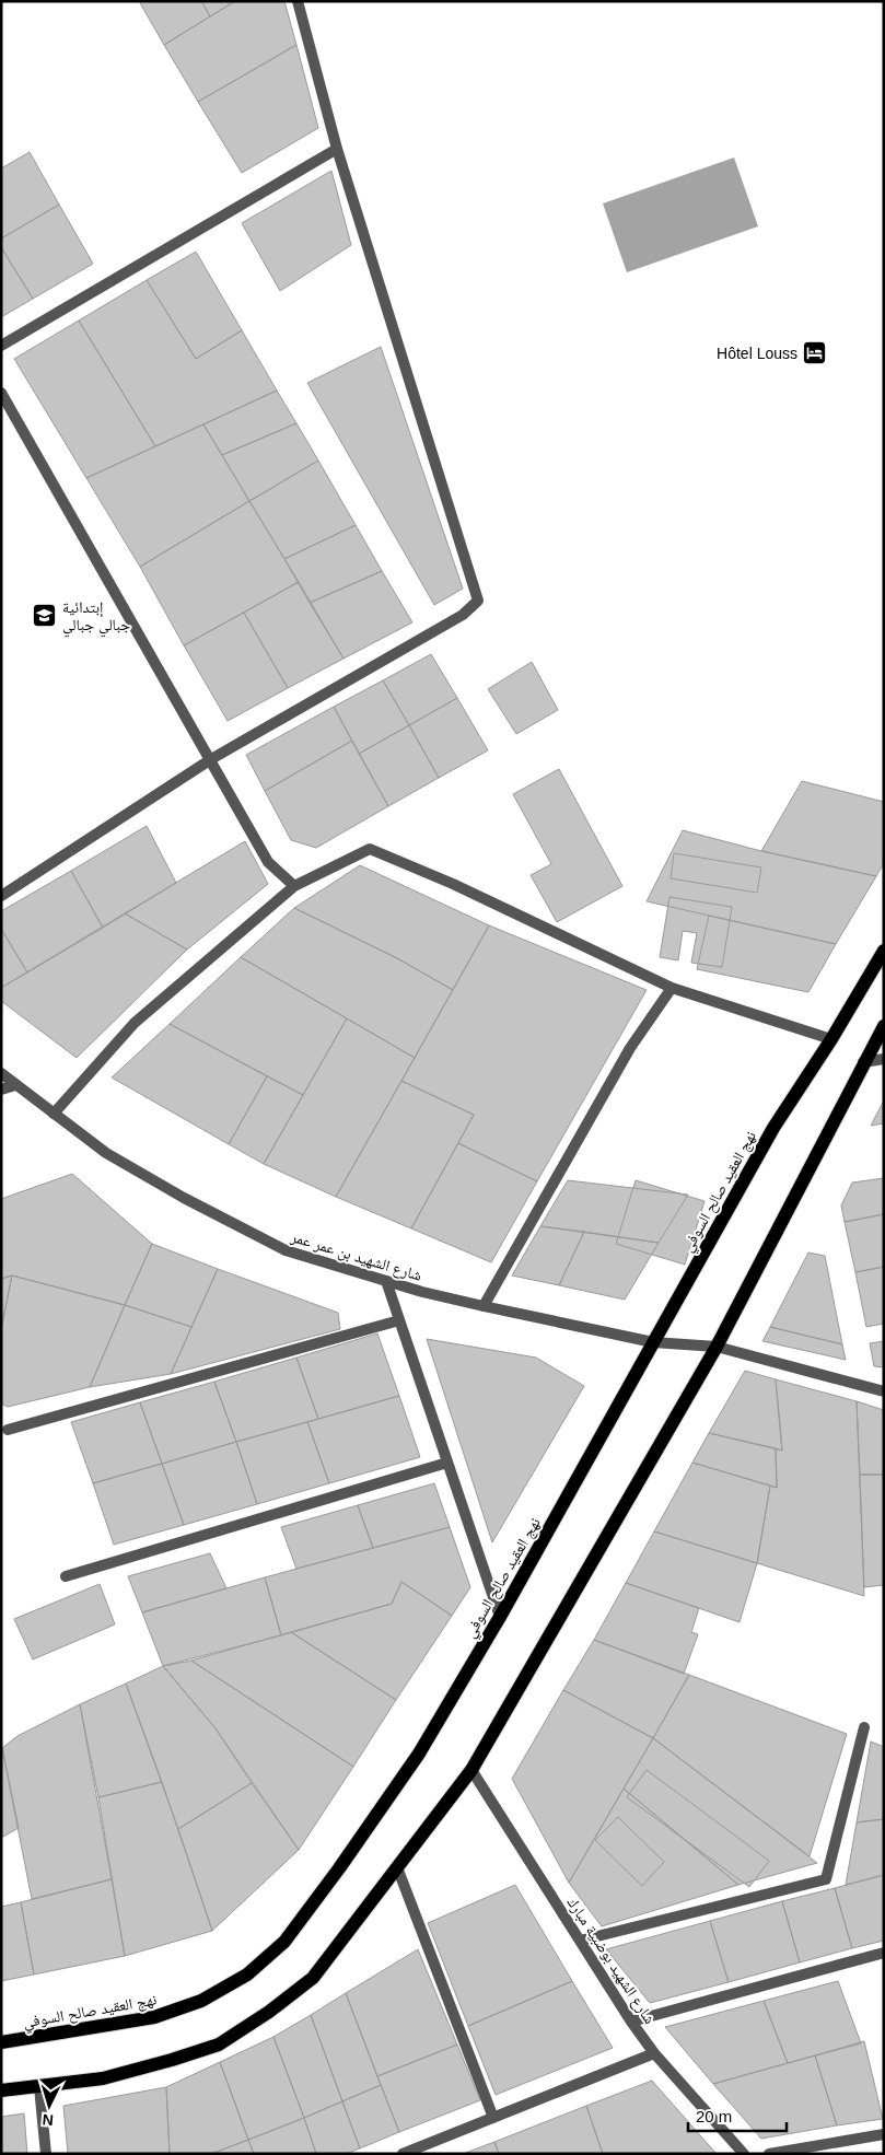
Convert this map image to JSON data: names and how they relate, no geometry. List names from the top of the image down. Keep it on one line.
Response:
{"streets":{"main road":["نهج العقيد صالح السوفي"],"street":["شارع الشهيد بن عمر عمر","شارع الشهيد بوضبية مبارك"]},"crossings":[["نهج العقيد صالح السوفي","شارع الشهيد بن عمر عمر"]],"places":{"hotel":["Hôtel Louss"],"school or university":["إبتدائية جبالي جبالي"]},"scale_bar":"20 m","north":"bottom"}
